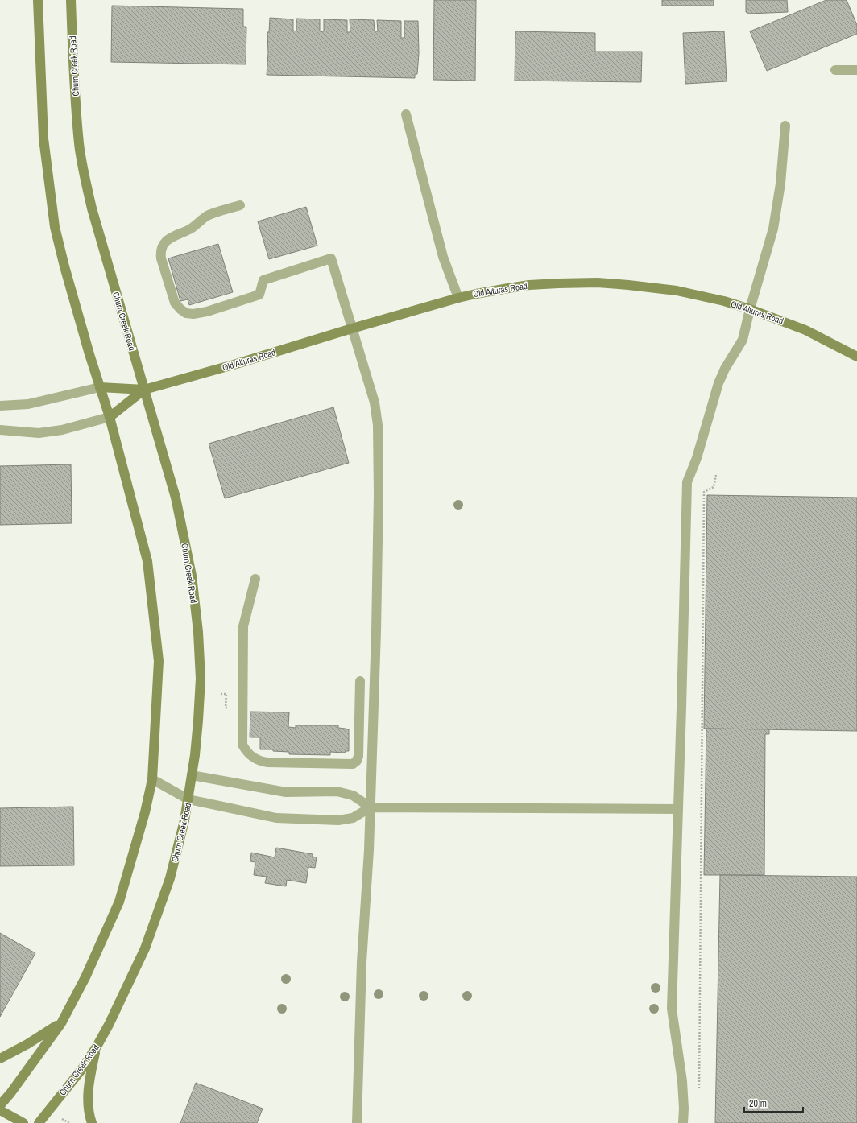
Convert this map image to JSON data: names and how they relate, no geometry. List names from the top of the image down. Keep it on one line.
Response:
{"streets":{"main road":["Churn Creek Road","Old Alturas Road"]},"crossings":[["Churn Creek Road","Old Alturas Road"]],"scale_bar":"20 m"}
